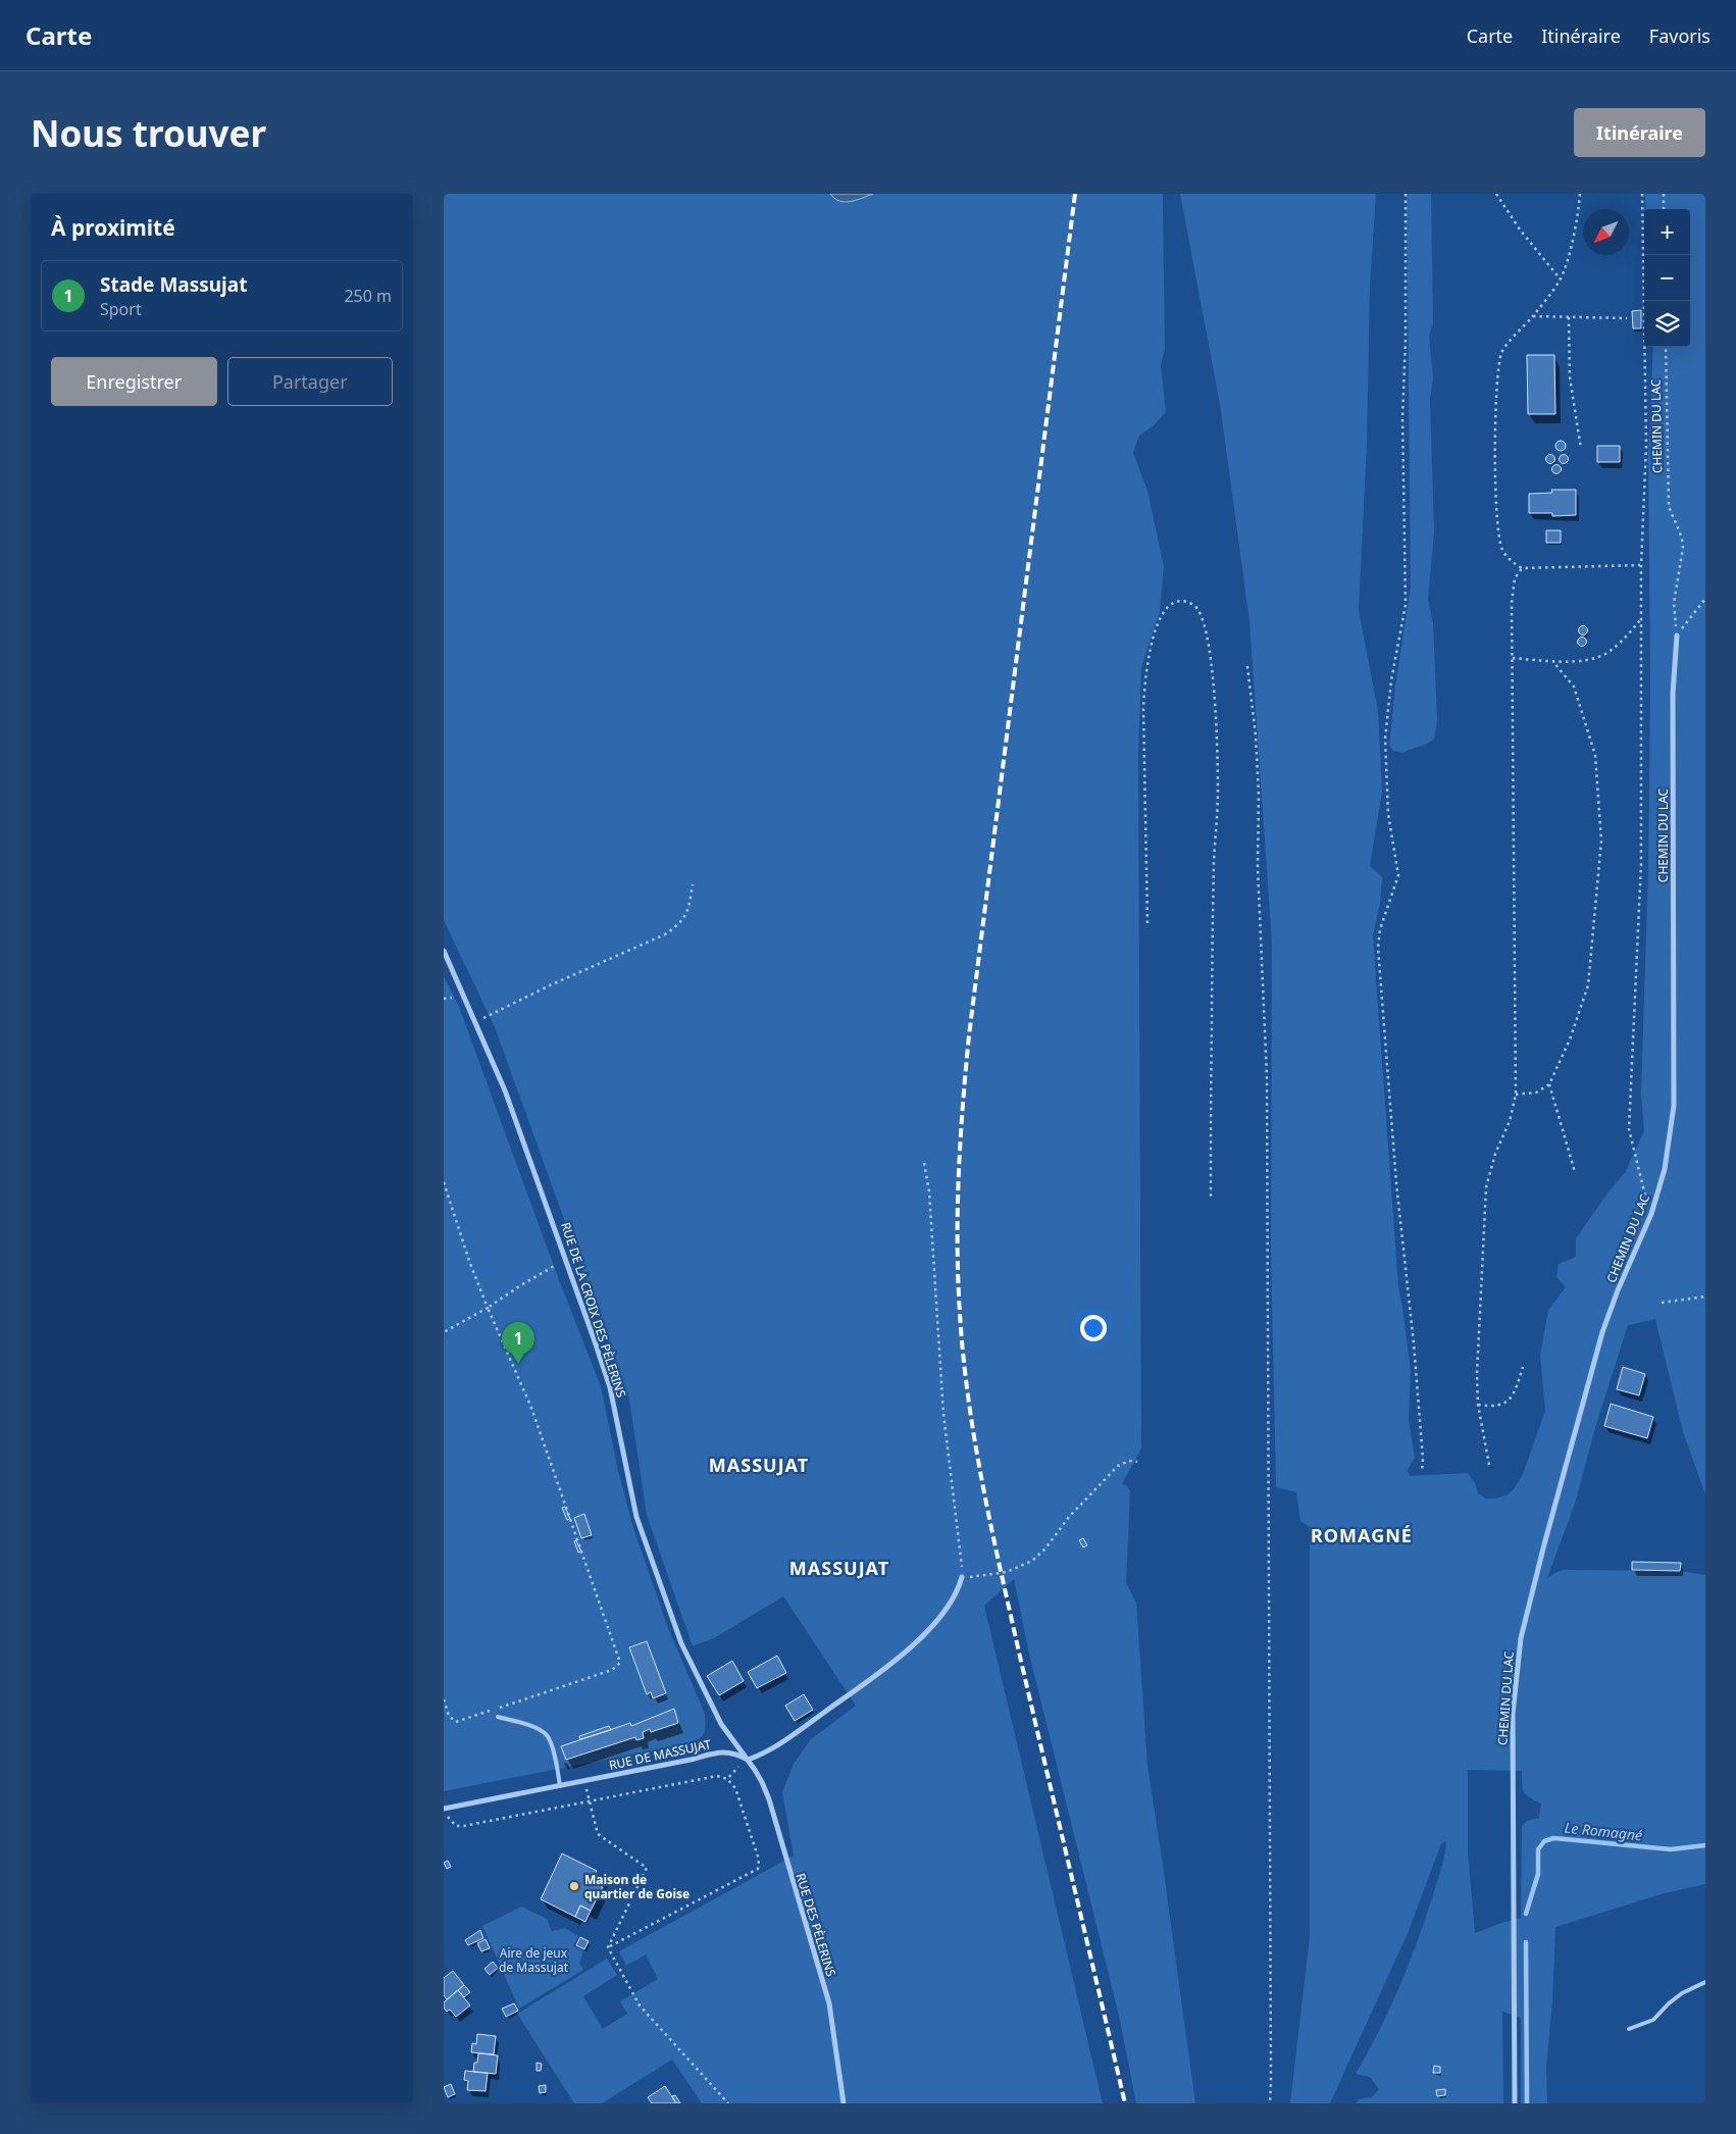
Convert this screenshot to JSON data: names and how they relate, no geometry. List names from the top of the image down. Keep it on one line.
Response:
{"streets":{"street":["CHEMIN DU LAC","RUE DE LA CROIX DES PÈLERINS","RUE DE MASSUJAT","RUE DES PÈLERINS"]},"crossings":[["RUE DE LA CROIX DES PÈLERINS","RUE DE MASSUJAT"],["RUE DE LA CROIX DES PÈLERINS","RUE DES PÈLERINS"],["RUE DE MASSUJAT","RUE DES PÈLERINS"]],"districts":["MASSUJAT","ROMAGNÉ","MASSUJAT"],"water":["Le Romagné"],"parks":["Aire de jeux de Massujat"],"places":["Maison de quartier de Goise"],"north":"bottom left","page":{"header":"Carte","nav":["Carte","Itinéraire","Favoris"],"buttons":["Itinéraire",["Enregistrer","Partager"]],"title":"Nous trouver","heading":"À proximité","map_buttons":["+","−"],"list":[{"mark":"1","name":"Stade Massujat","note":"Sport","value":"250 m"}],"pins":"1"}}
